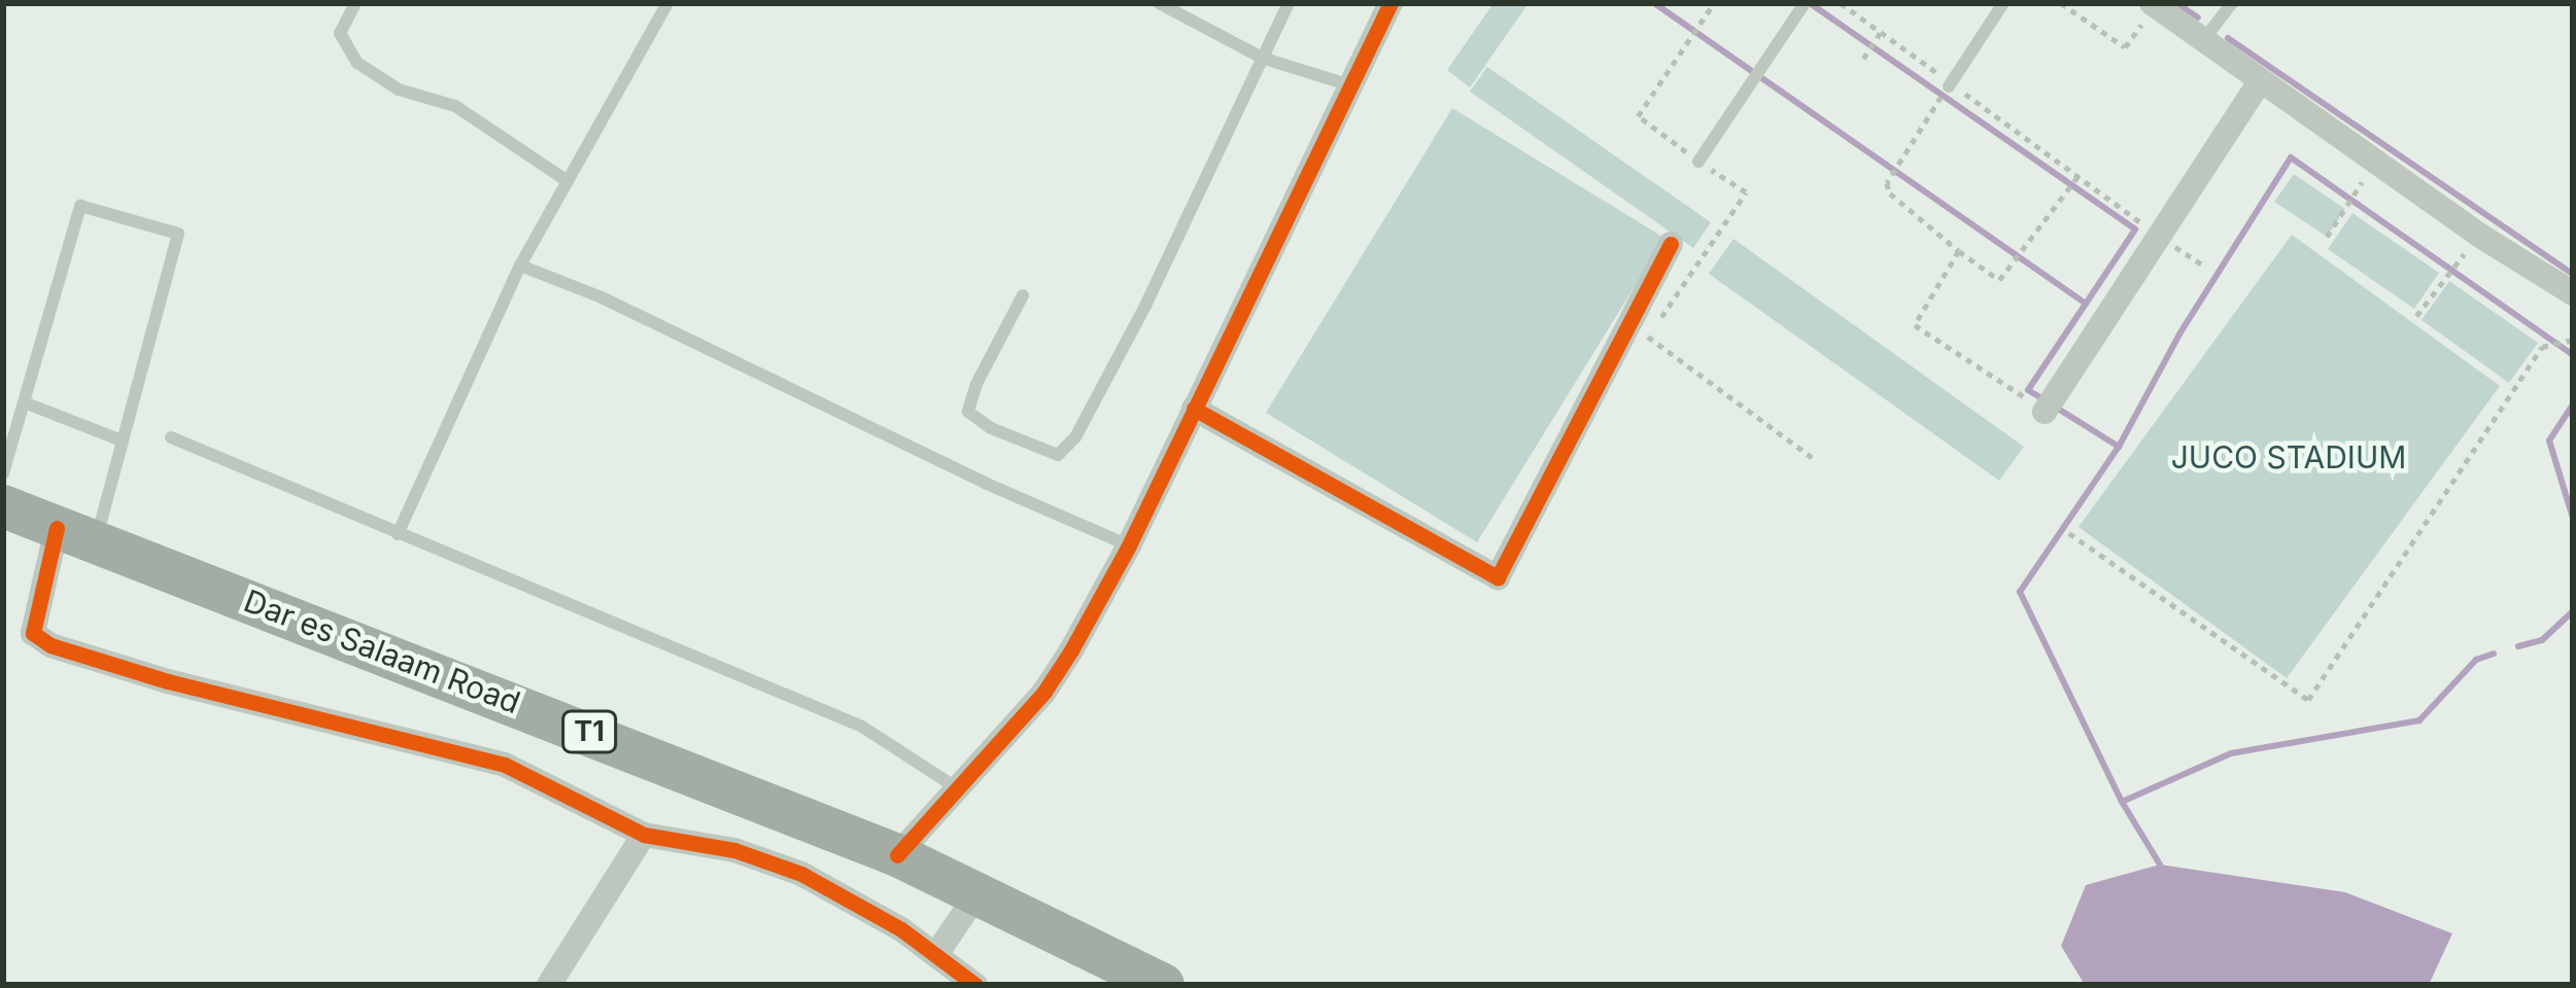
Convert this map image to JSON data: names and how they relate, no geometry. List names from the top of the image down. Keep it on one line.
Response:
{"streets":{"highway":["Dar es Salaam Road","T1"]},"parks":["JUCO STADIUM"]}
